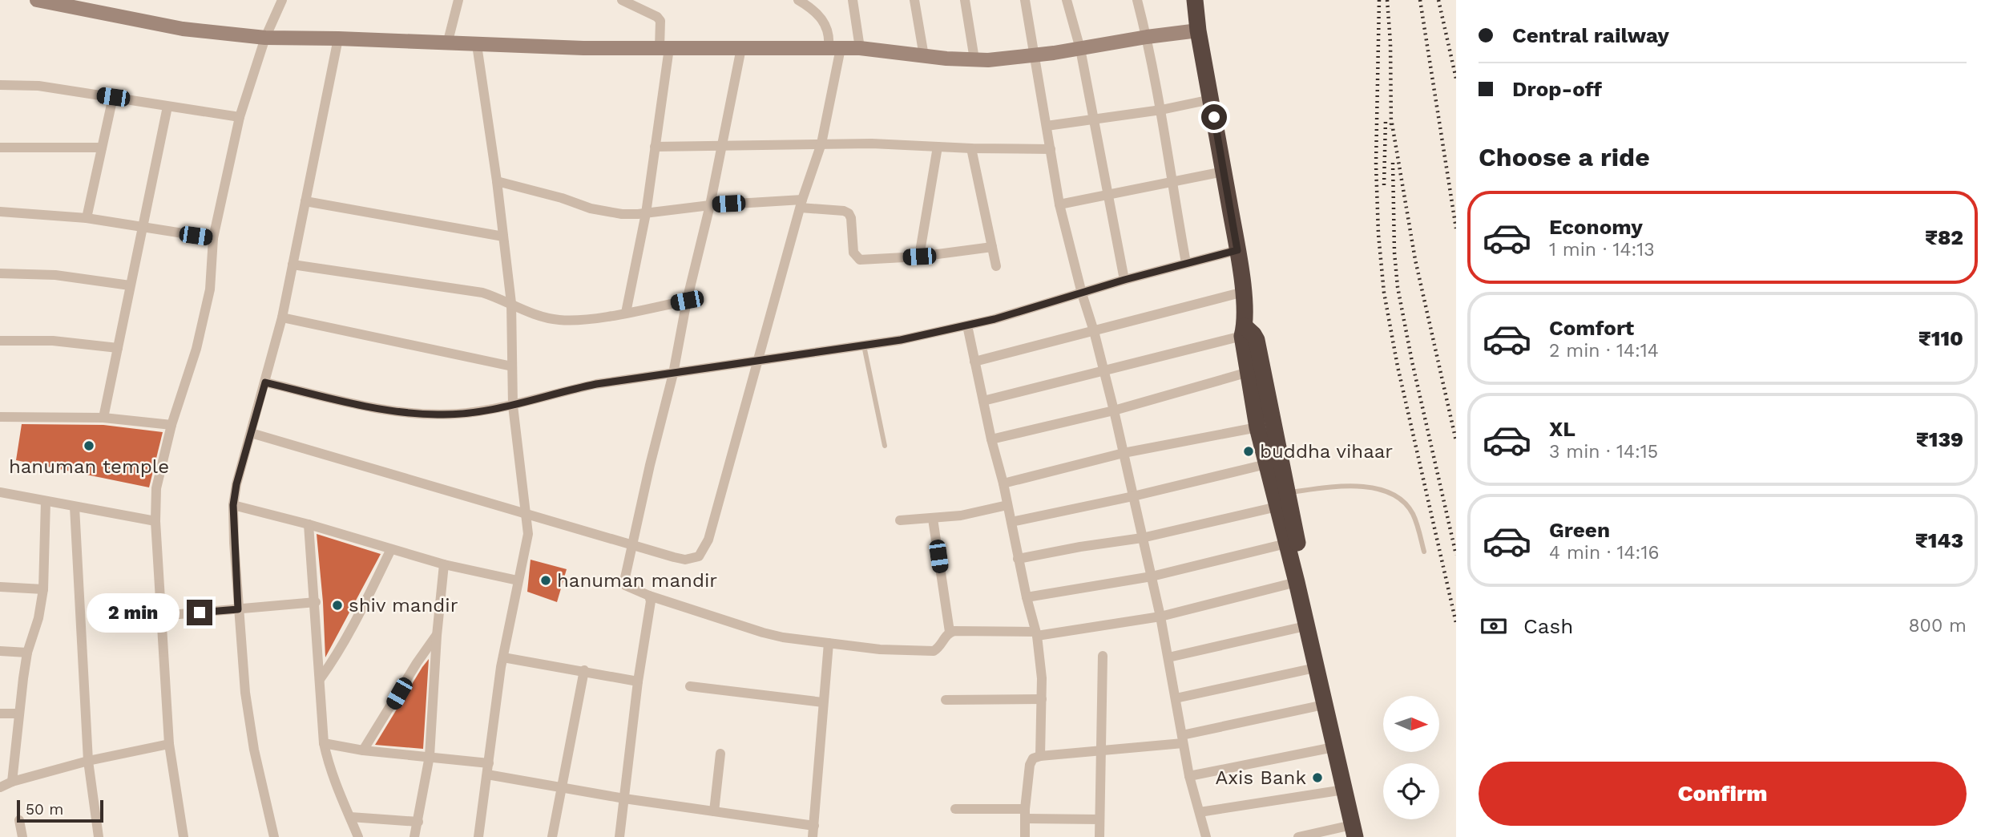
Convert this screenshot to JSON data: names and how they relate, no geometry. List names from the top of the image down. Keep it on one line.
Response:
{"places":["hanuman temple","buddha vihaar","hanuman mandir","shiv mandir","Axis Bank"],"scale_bar":"50 m","north":"right","page":{"banner":["Central railway","Drop-off"],"heading":"Choose a ride","list":[{"name":"Economy","note":"1 min · 14:13","value":"₹82"},{"name":"Comfort","note":"2 min · 14:14","value":"₹110"},{"name":"XL","note":"3 min · 14:15","value":"₹139"},{"name":"Green","note":"4 min · 14:16","value":"₹143"}],"bubble":"2 min","pay":["Cash","800 m"],"buttons":"Confirm","scale":"50 m"}}
